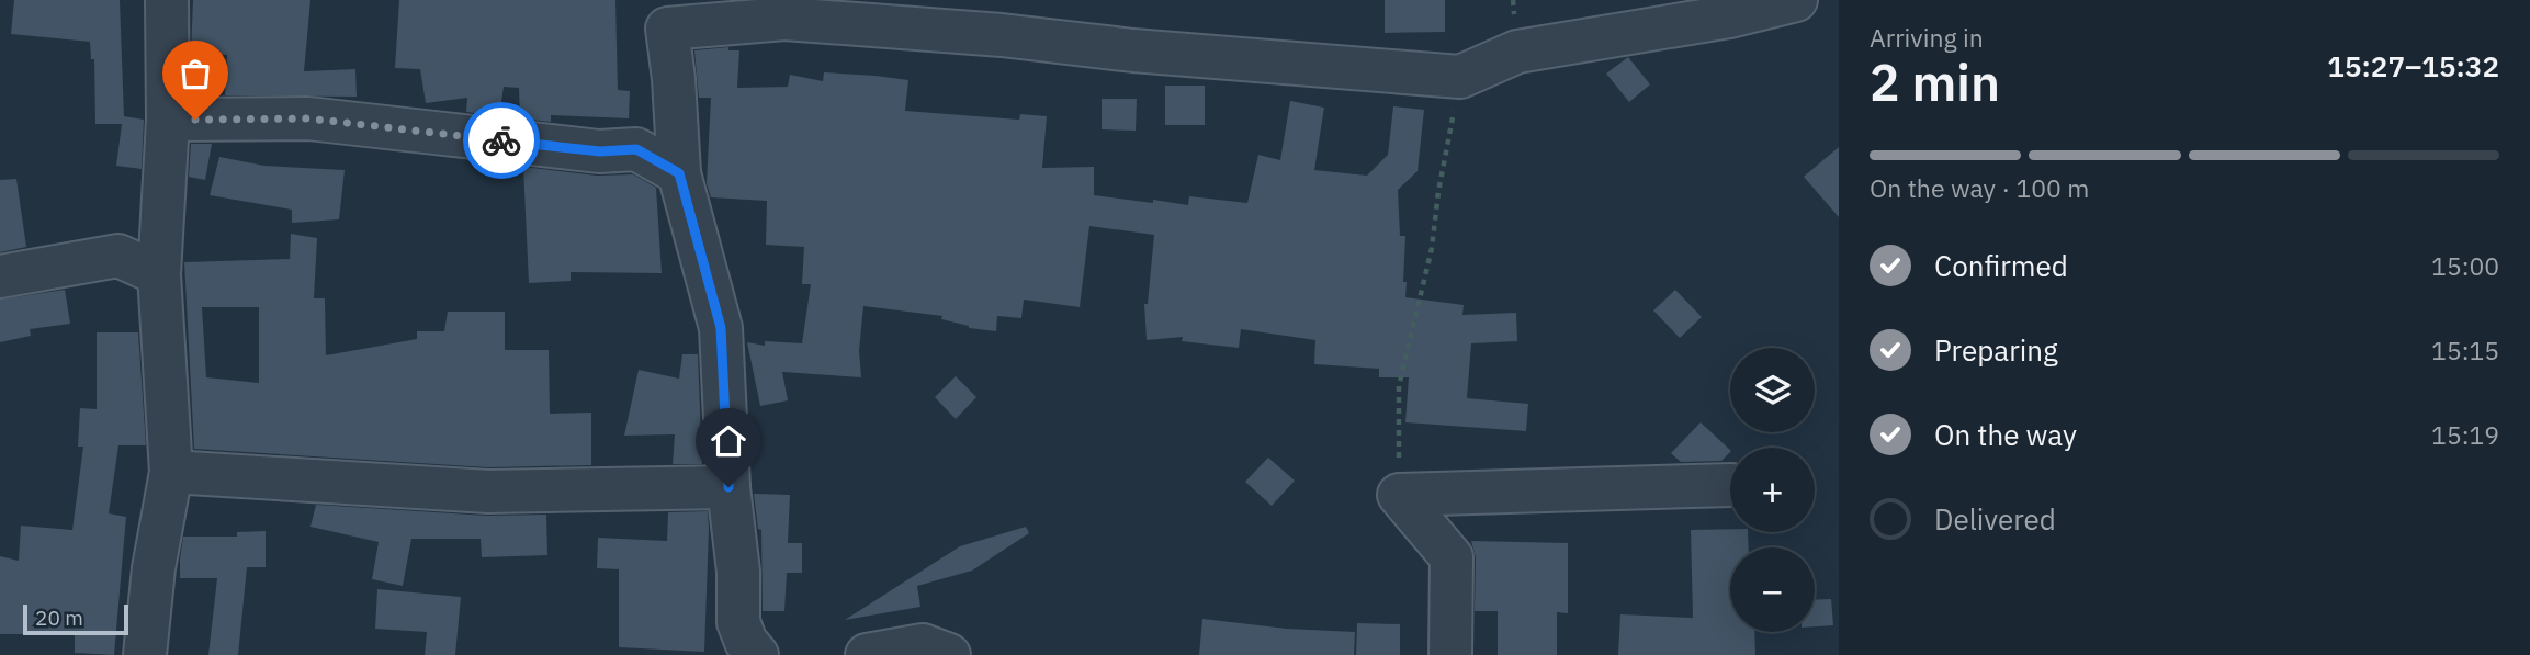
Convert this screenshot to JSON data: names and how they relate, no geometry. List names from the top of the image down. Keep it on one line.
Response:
{"scale_bar":"20 m","page":{"heading":["2 min","Arriving in","15:27–15:32"],"bar":"On the way · 100 m","list":[["Confirmed","15:00"],["Preparing","15:15"],["On the way","15:19"],"Delivered"],"map_buttons":["+","−"],"scale":"20 m"}}
